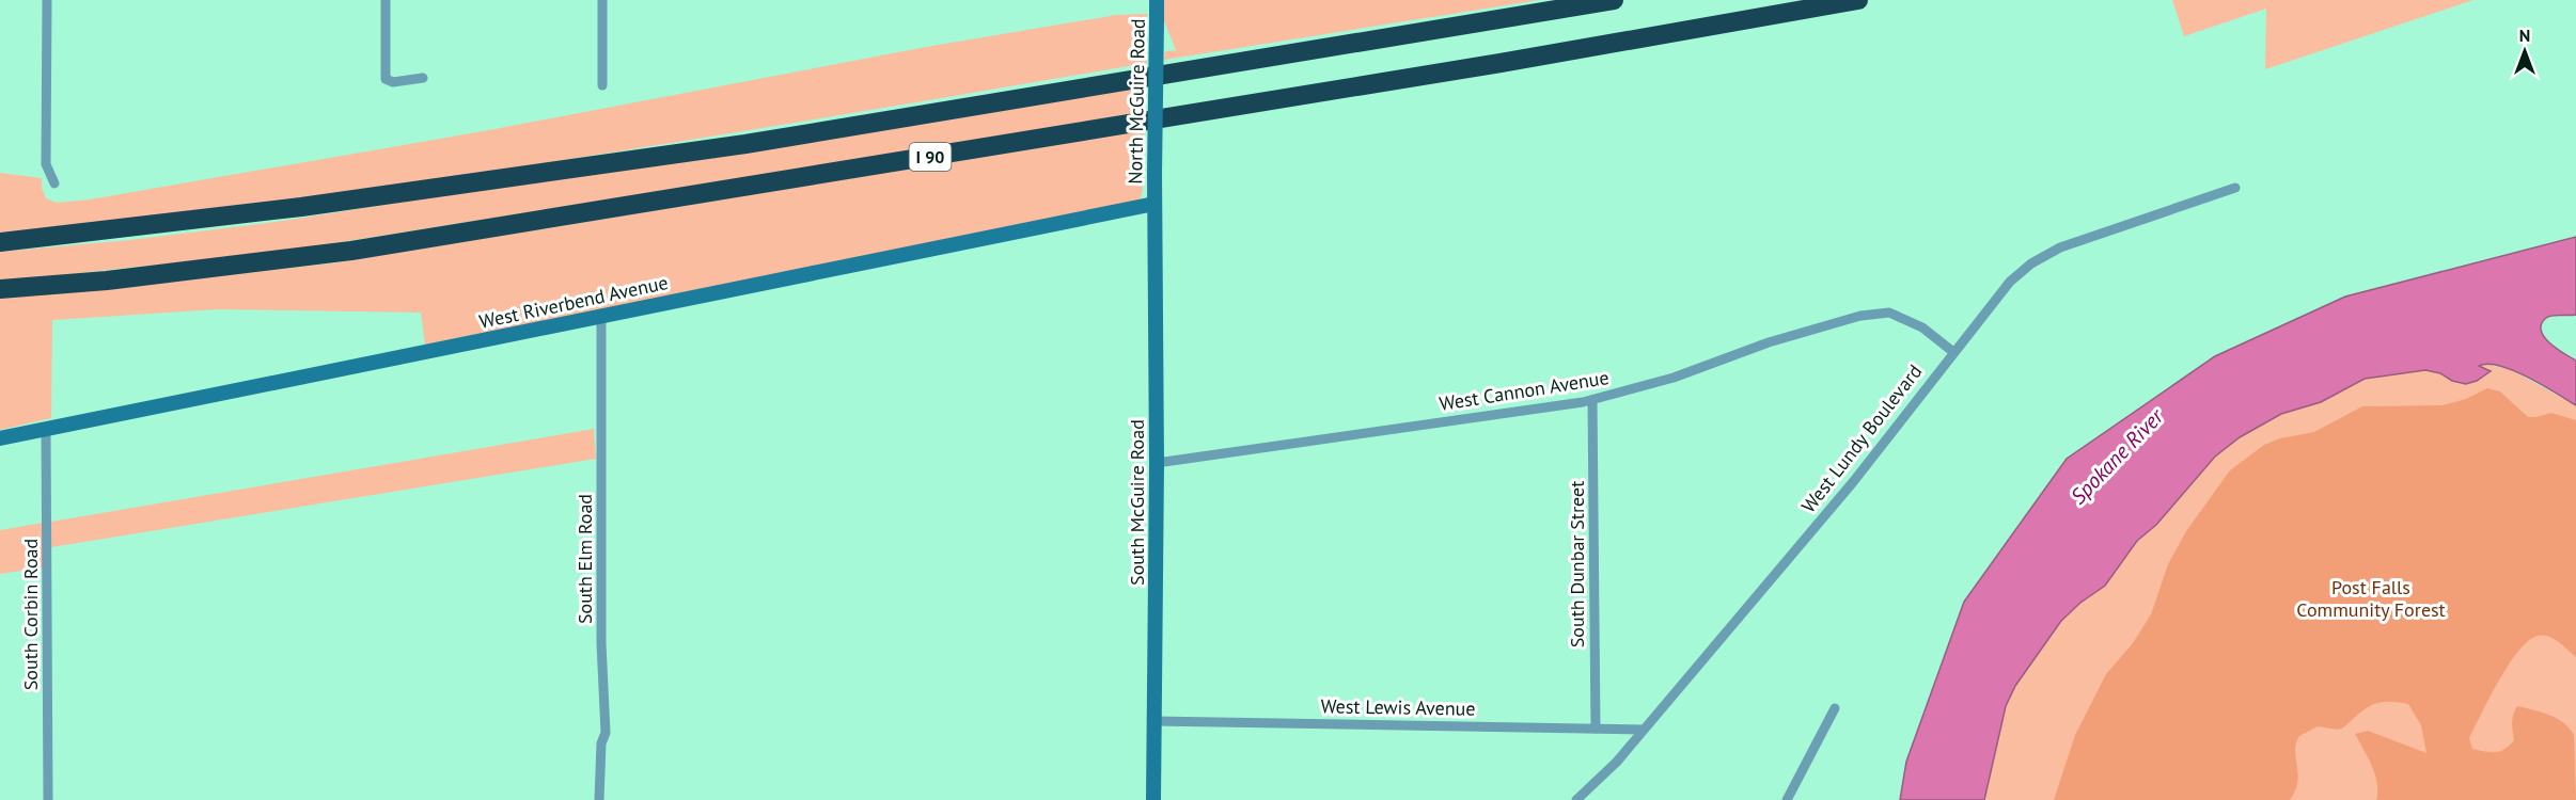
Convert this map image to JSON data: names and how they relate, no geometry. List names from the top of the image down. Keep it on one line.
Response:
{"streets":{"highway":["I 90"],"street":["North McGuire Road","West Riverbend Avenue","West Cannon Avenue","West Lundy Boulevard","South McGuire Road","South Elm Road","South Dunbar Street","South Corbin Road","West Lewis Avenue"]},"crossings":[["North McGuire Road","West Riverbend Avenue"],["North McGuire Road","South McGuire Road"],["West Riverbend Avenue","South McGuire Road"],["West Riverbend Avenue","South Elm Road"],["West Riverbend Avenue","South Corbin Road"],["West Cannon Avenue","West Lundy Boulevard"],["West Cannon Avenue","South McGuire Road"],["West Cannon Avenue","South Dunbar Street"],["West Lundy Boulevard","West Lewis Avenue"],["South McGuire Road","West Lewis Avenue"],["South Dunbar Street","West Lewis Avenue"]],"water":["Spokane River"],"parks":["Post Falls Community Forest"],"north":"top"}
